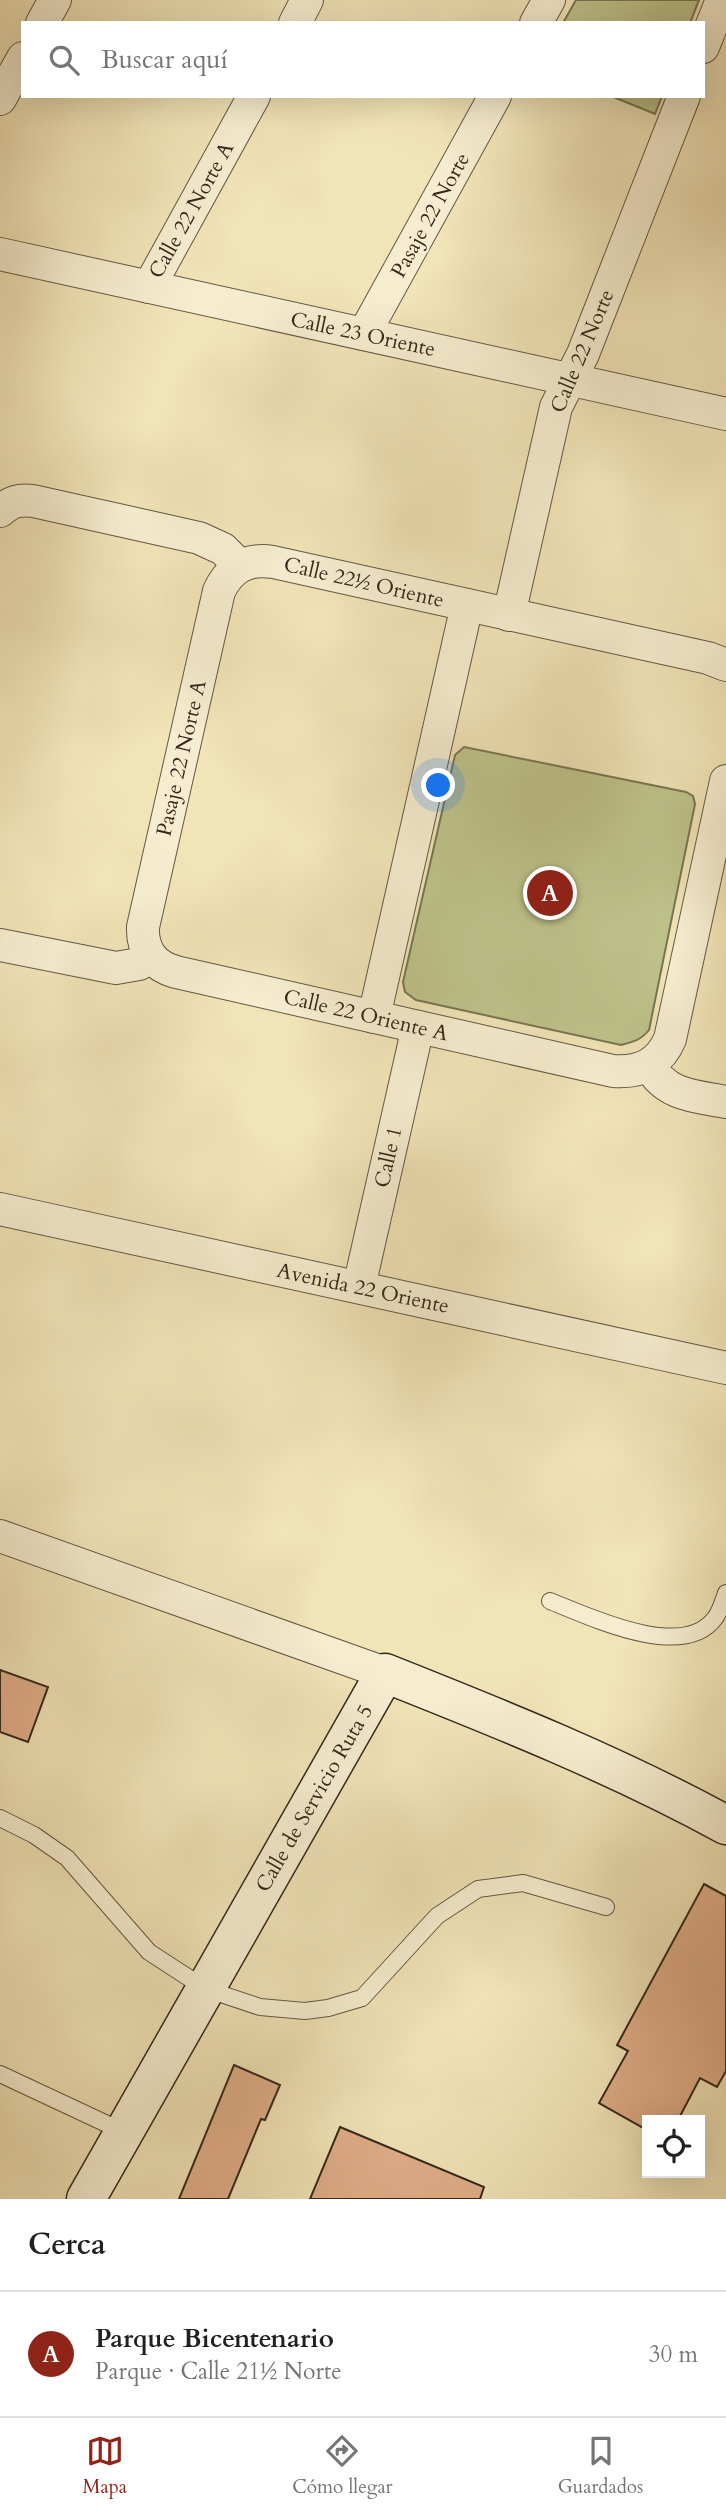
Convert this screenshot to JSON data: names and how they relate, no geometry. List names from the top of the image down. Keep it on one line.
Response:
{"streets":{"street":["Calle 22 Norte A","Pasaje 22 Norte","Calle 23 Oriente","Calle 22 Norte","Calle 22½ Oriente","Pasaje 22 Norte A","Calle 22 Oriente A","Calle 1","Avenida 22 Oriente","Calle de Servicio Ruta 5"]},"crossings":[["Calle 22 Norte A","Calle 23 Oriente"],["Pasaje 22 Norte","Calle 23 Oriente"],["Calle 23 Oriente","Calle 22 Norte"],["Calle 22 Norte","Calle 22½ Oriente"],["Calle 22½ Oriente","Pasaje 22 Norte A"],["Pasaje 22 Norte A","Calle 22 Oriente A"],["Calle 22 Oriente A","Calle 1"],["Calle 1","Avenida 22 Oriente"]],"page":{"search":"Buscar aquí","pins":"A","heading":"Cerca","list":[{"mark":"A","name":"Parque Bicentenario","note":"Parque · Calle 21½ Norte","value":"30 m"}],"nav":["Mapa","Cómo llegar","Guardados"]}}
